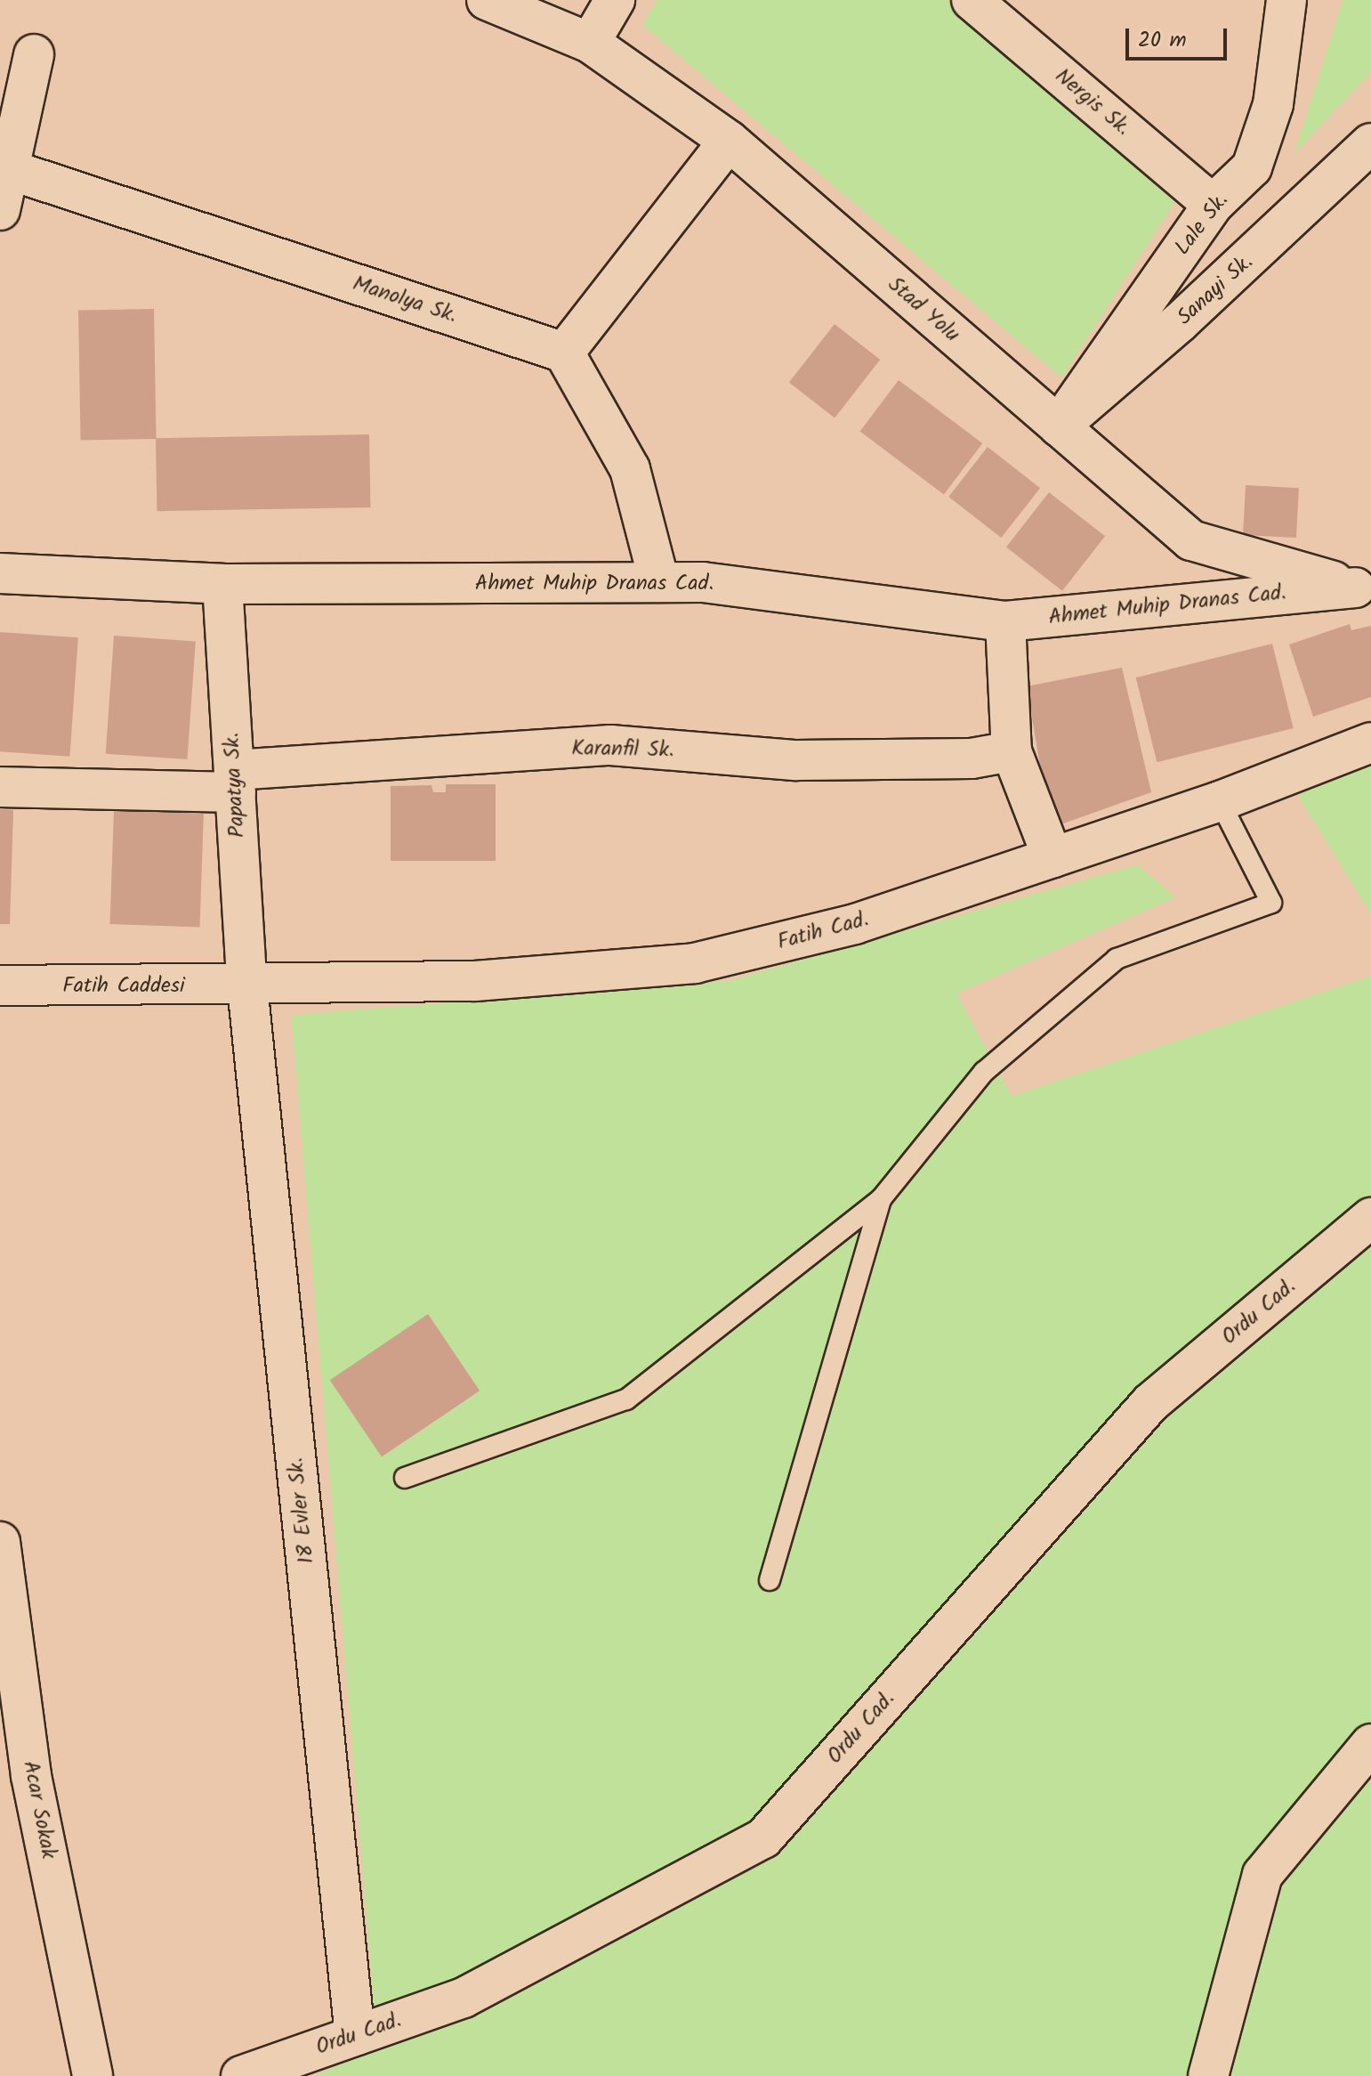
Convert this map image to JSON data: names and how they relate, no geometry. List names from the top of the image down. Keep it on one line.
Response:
{"streets":{"main road":["Nergis Sk.","Lale Sk.","Sanayi Sk.","Manolya Sk.","Stad Yolu","Ahmet Muhip Dranas Cad.","Karanfil Sk.","Papatya Sk.","Fatih Cad.","Fatih Caddesi","Ordu Cad.","18 Evler Sk.","Acar Sokak"]},"crossings":[["Nergis Sk.","Lale Sk."],["Lale Sk.","Sanayi Sk."],["Lale Sk.","Stad Yolu"],["Sanayi Sk.","Stad Yolu"],["Stad Yolu","Ahmet Muhip Dranas Cad."],["Ahmet Muhip Dranas Cad.","Papatya Sk."],["Karanfil Sk.","Papatya Sk."],["Papatya Sk.","Fatih Cad."],["Papatya Sk.","Fatih Caddesi"],["Papatya Sk.","18 Evler Sk."],["Fatih Cad.","Fatih Caddesi"],["Fatih Cad.","18 Evler Sk."],["Fatih Caddesi","18 Evler Sk."],["Ordu Cad.","18 Evler Sk."]],"scale_bar":"20 m"}
